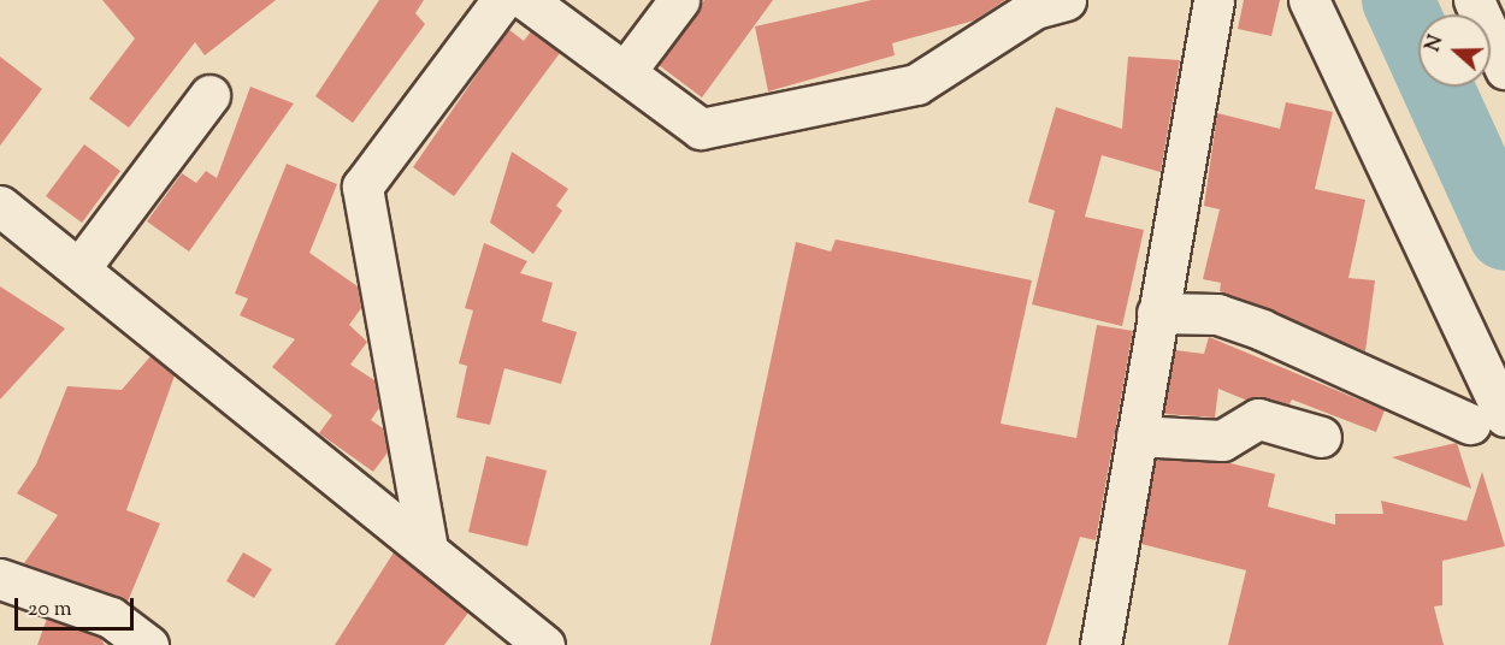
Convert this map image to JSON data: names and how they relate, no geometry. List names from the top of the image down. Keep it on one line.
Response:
{"scale_bar":"20 m","north":"left"}
